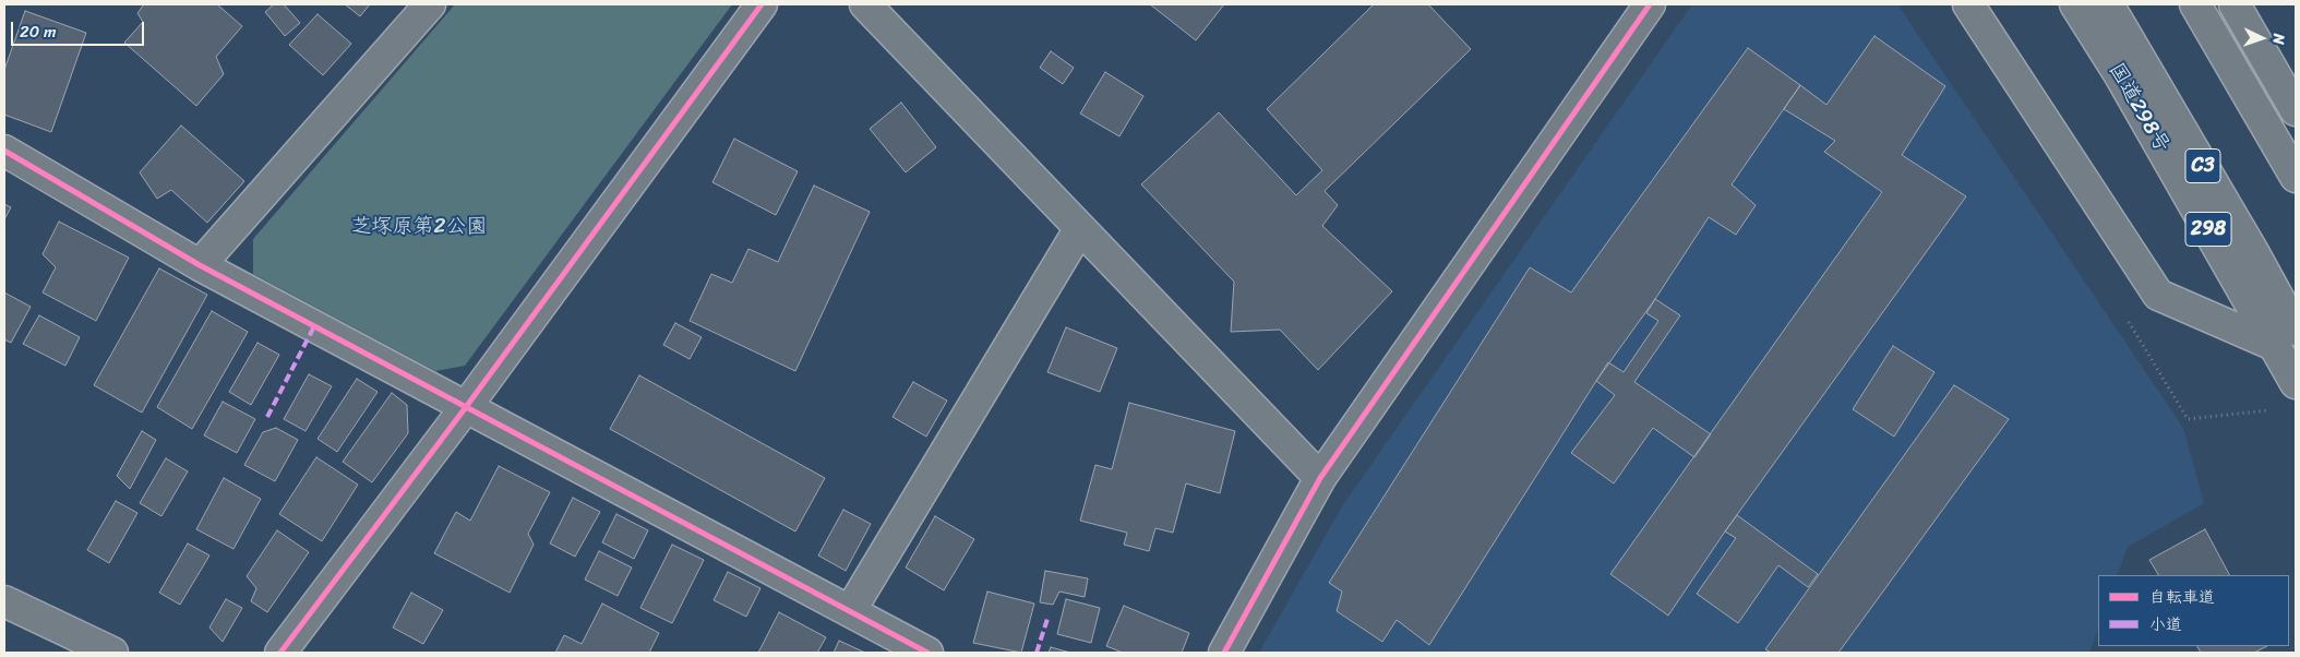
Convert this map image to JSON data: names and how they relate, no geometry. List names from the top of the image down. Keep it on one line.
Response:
{"streets":{"main road":["国道298号","C3","298"]},"crossings":[["国道298号","C3"]],"parks":["芝塚原第2公園"],"legend":["自転車道","小道"],"scale_bar":"20 m","north":"right"}
